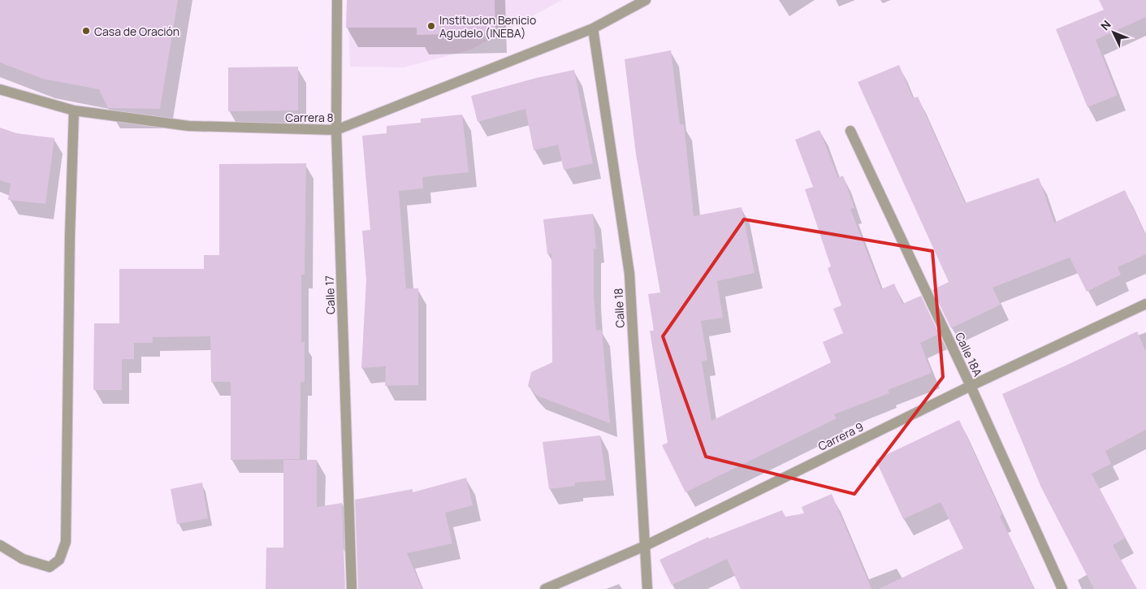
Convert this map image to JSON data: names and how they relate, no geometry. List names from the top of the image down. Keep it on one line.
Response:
{"streets":{"street":["Carrera 8","Calle 17","Calle 18","Calle 18A","Carrera 9"]},"crossings":[["Carrera 8","Calle 17"],["Carrera 8","Calle 18"],["Calle 18","Carrera 9"],["Calle 18A","Carrera 9"]],"places":["Institucion Benicio Agudelo (INEBA)","Casa de Oración"],"north":"top left"}
